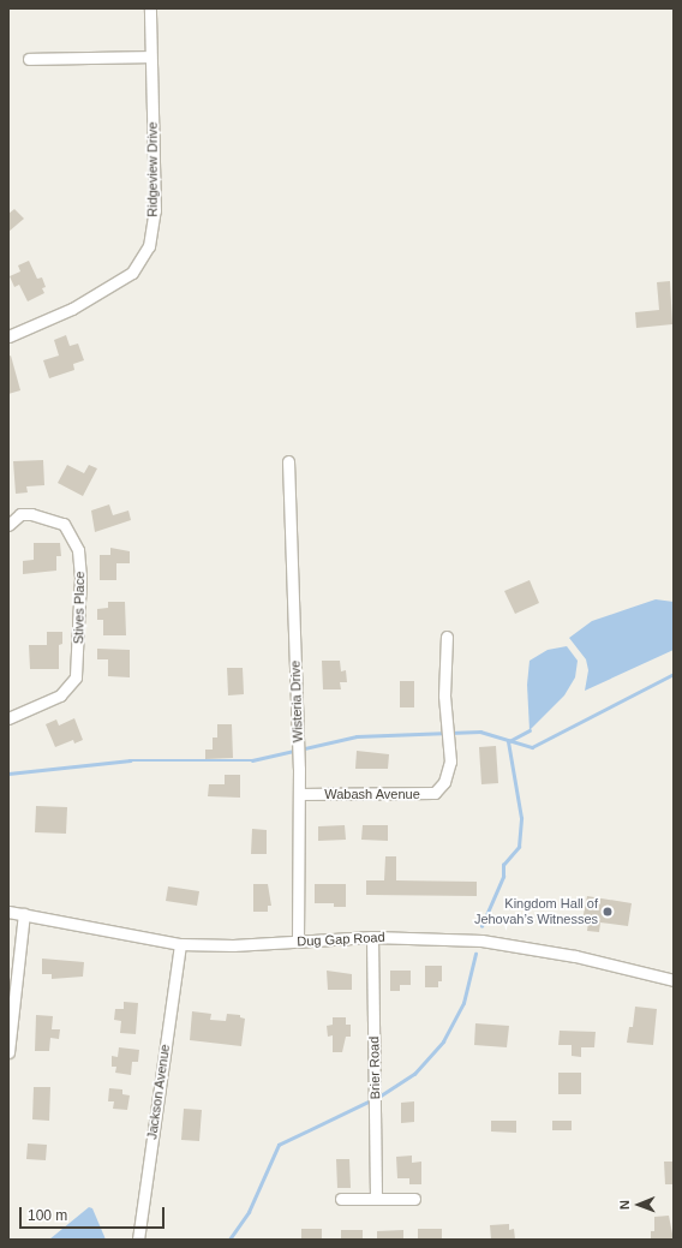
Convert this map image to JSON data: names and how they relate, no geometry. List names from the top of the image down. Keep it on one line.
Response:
{"streets":{"street":["Ridgeview Drive","Stives Place","Wisteria Drive","Wabash Avenue","Dug Gap Road","Brier Road","Jackson Avenue"]},"crossings":[["Wisteria Drive","Wabash Avenue"],["Wisteria Drive","Dug Gap Road"],["Dug Gap Road","Brier Road"],["Dug Gap Road","Jackson Avenue"]],"places":["Kingdom Hall of Jehovah’s Witnesses"],"scale_bar":"100 m","north":"left"}
